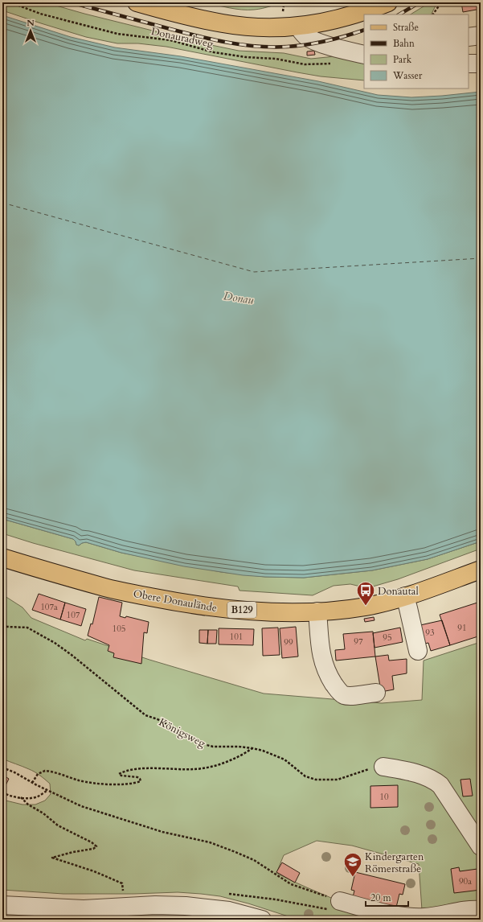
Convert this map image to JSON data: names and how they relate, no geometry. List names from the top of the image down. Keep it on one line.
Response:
{"streets":{"main road":["Obere Donaulände","B129"],"path":["Donauradweg","Königsweg"]},"water":["Donau"],"places":{"bus stop":["Donautal"],"school or university":["Kindergarten Römerstraße"]},"house_numbers":["107a","107","91","105","93","101","95","97","99","10","90a"],"legend":["Straße","Bahn","Park","Wasser"],"scale_bar":"20 m","north":"top"}
